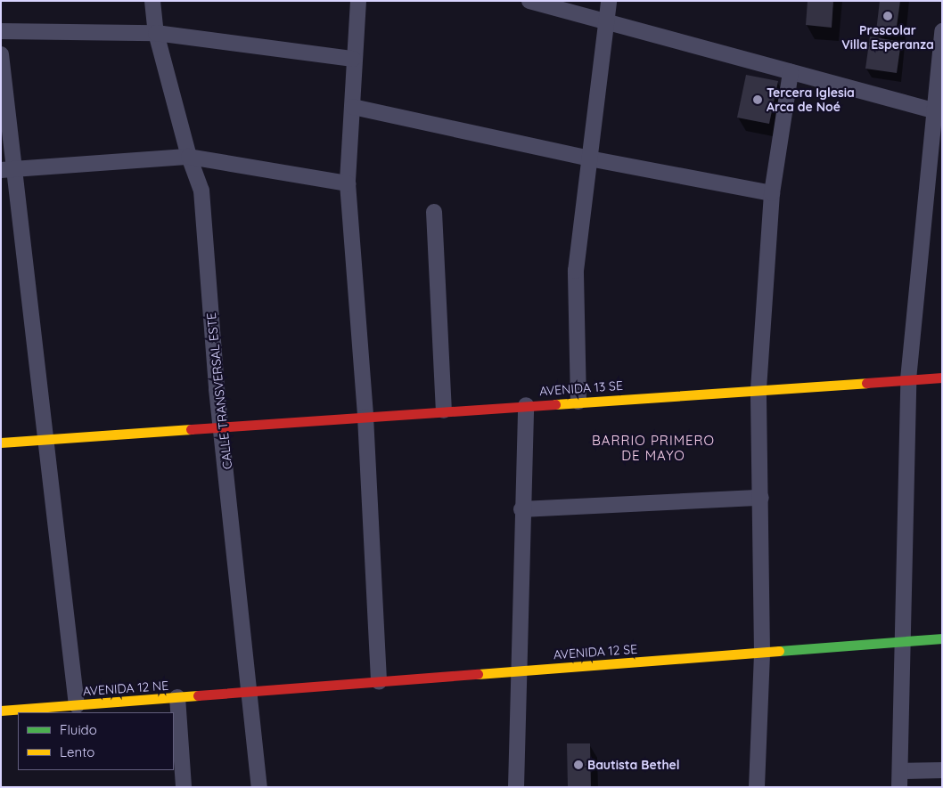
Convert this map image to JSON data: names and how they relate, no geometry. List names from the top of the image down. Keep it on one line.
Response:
{"streets":{"street":["AVENIDA 13 SE","CALLE TRANSVERSAL ESTE","AVENIDA 12 SE","AVENIDA 12 NE"]},"crossings":[["AVENIDA 13 SE","CALLE TRANSVERSAL ESTE"],["CALLE TRANSVERSAL ESTE","AVENIDA 12 SE"],["CALLE TRANSVERSAL ESTE","AVENIDA 12 NE"],["AVENIDA 12 SE","AVENIDA 12 NE"]],"districts":["BARRIO PRIMERO DE MAYO"],"places":["Prescolar Villa Esperanza","Tercera Iglesia Arca de Noé","Bautista Bethel"],"legend":["Fluido","Lento"]}
